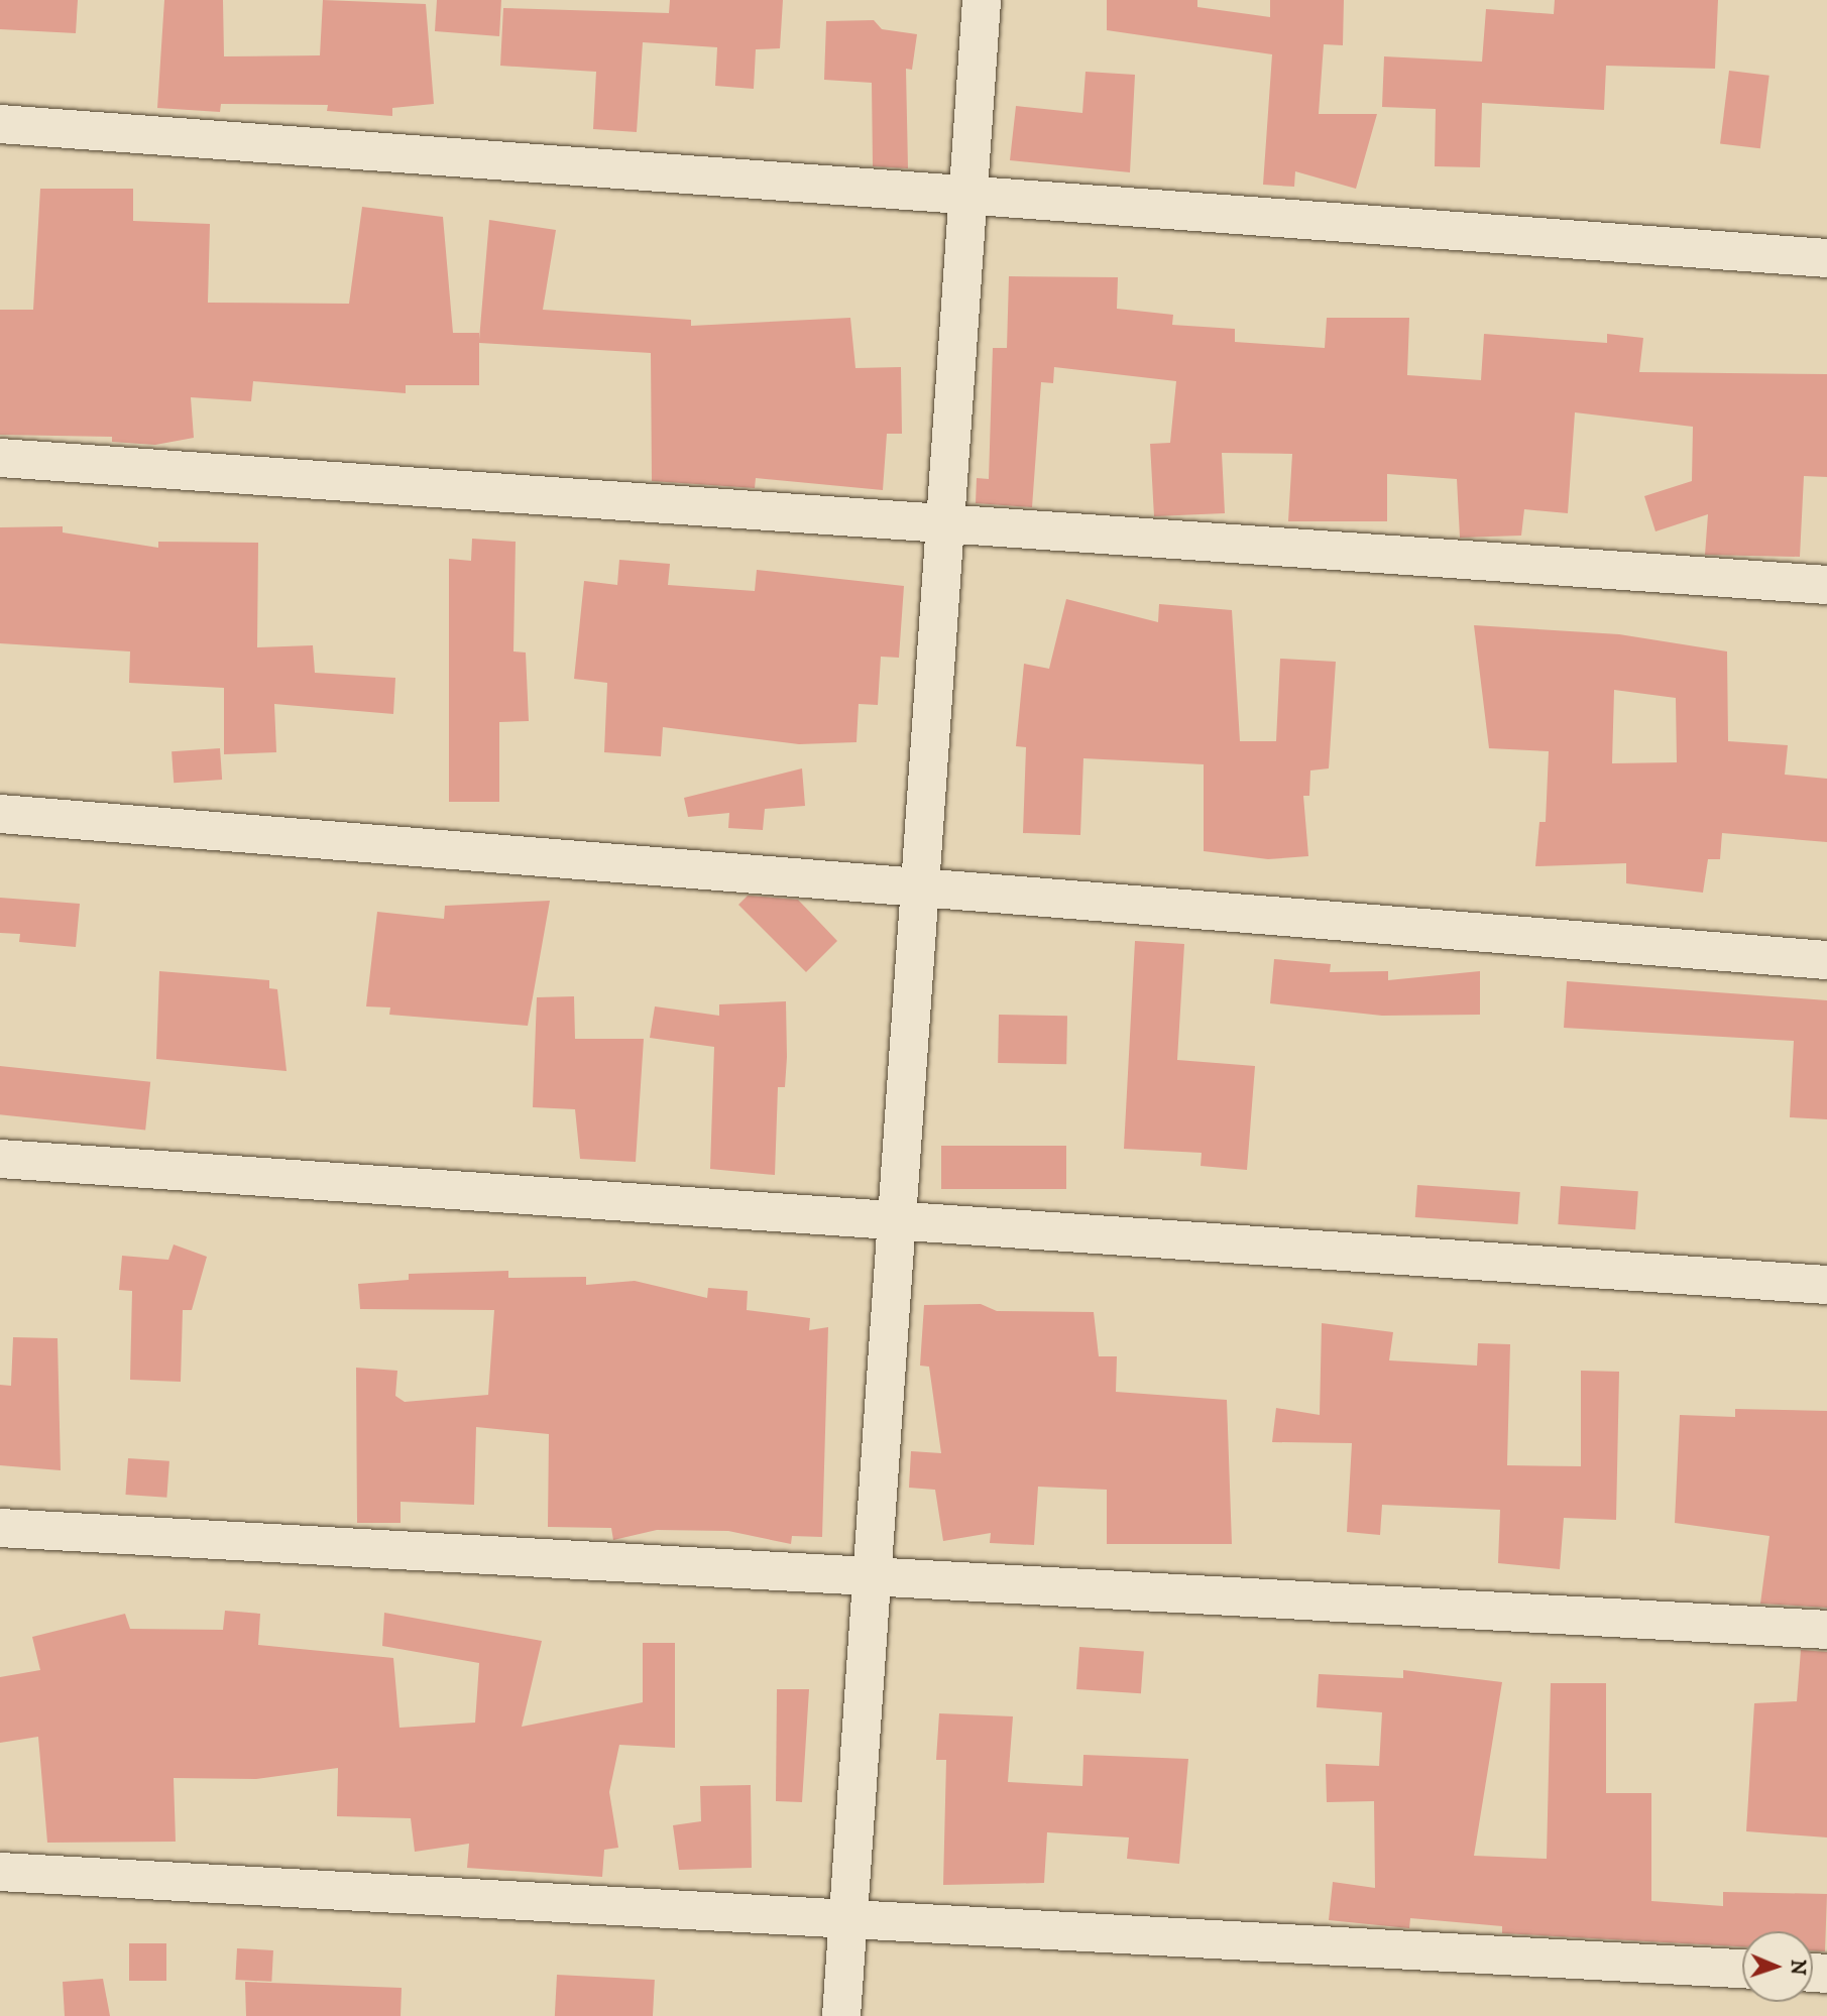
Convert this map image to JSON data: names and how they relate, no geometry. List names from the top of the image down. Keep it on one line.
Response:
{"north":"right"}
